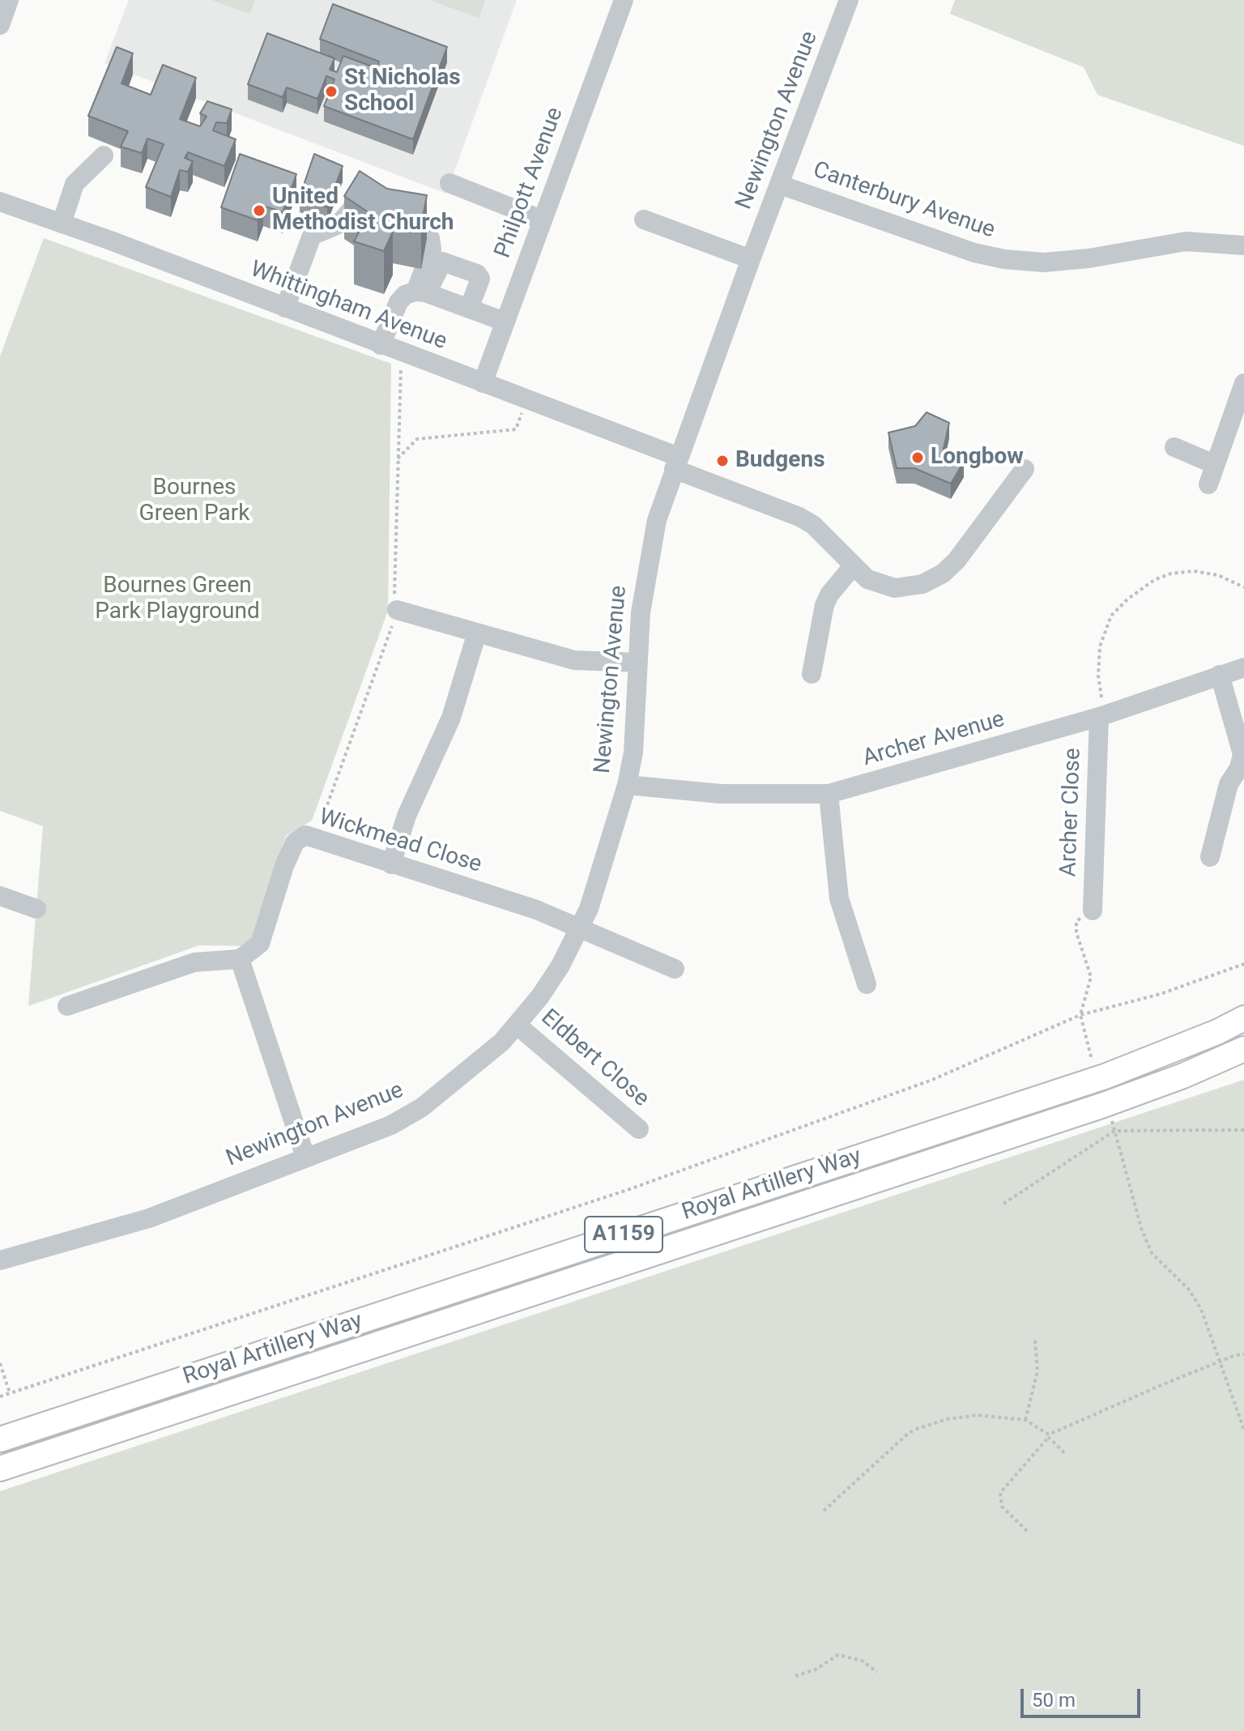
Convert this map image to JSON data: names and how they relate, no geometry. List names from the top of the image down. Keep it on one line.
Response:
{"streets":{"main road":["Royal Artillery Way","A1159"],"street":["Newington Avenue","Philpott Avenue","Canterbury Avenue","Whittingham Avenue","Archer Avenue","Archer Close","Wickmead Close","Eldbert Close"]},"crossings":[["Newington Avenue","Canterbury Avenue"],["Newington Avenue","Whittingham Avenue"],["Newington Avenue","Archer Avenue"],["Newington Avenue","Wickmead Close"],["Newington Avenue","Eldbert Close"],["Philpott Avenue","Whittingham Avenue"],["Archer Avenue","Archer Close"]],"parks":["Bournes Green Park","Bournes Green Park Playground"],"places":["St Nicholas School","United Methodist Church","Longbow","Budgens"],"scale_bar":"50 m"}
